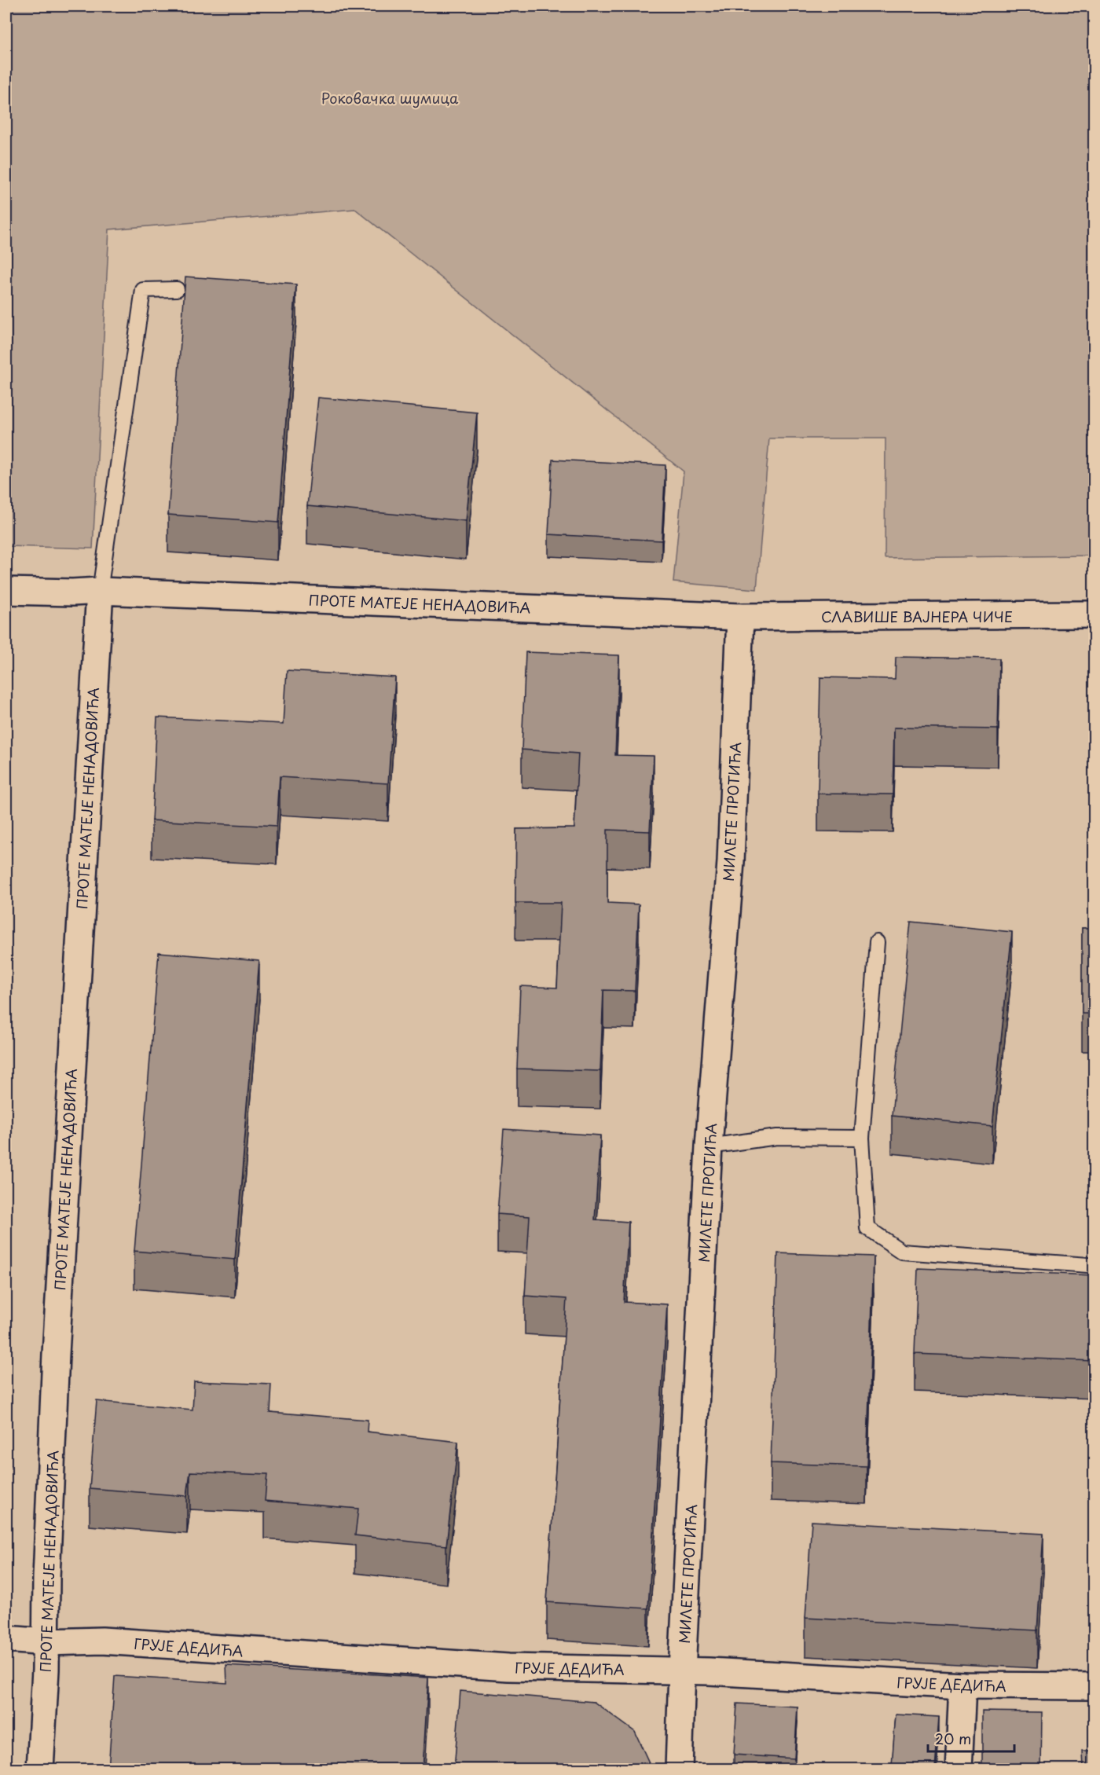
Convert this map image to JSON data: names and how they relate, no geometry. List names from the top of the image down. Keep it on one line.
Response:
{"streets":{"street":["ПРОТЕ МАТЕЈЕ НЕНАДОВИЋА","СЛАВИШЕ ВАЈНЕРА ЧИЧЕ","МИЛЕТЕ ПРОТИЋА","ГРУЈЕ ДЕДИЋА"]},"crossings":[["ПРОТЕ МАТЕЈЕ НЕНАДОВИЋА","СЛАВИШЕ ВАЈНЕРА ЧИЧЕ"],["ПРОТЕ МАТЕЈЕ НЕНАДОВИЋА","МИЛЕТЕ ПРОТИЋА"],["ПРОТЕ МАТЕЈЕ НЕНАДОВИЋА","ГРУЈЕ ДЕДИЋА"],["СЛАВИШЕ ВАЈНЕРА ЧИЧЕ","МИЛЕТЕ ПРОТИЋА"],["МИЛЕТЕ ПРОТИЋА","ГРУЈЕ ДЕДИЋА"]],"parks":["Роковачка шумица"],"scale_bar":"20 m"}
